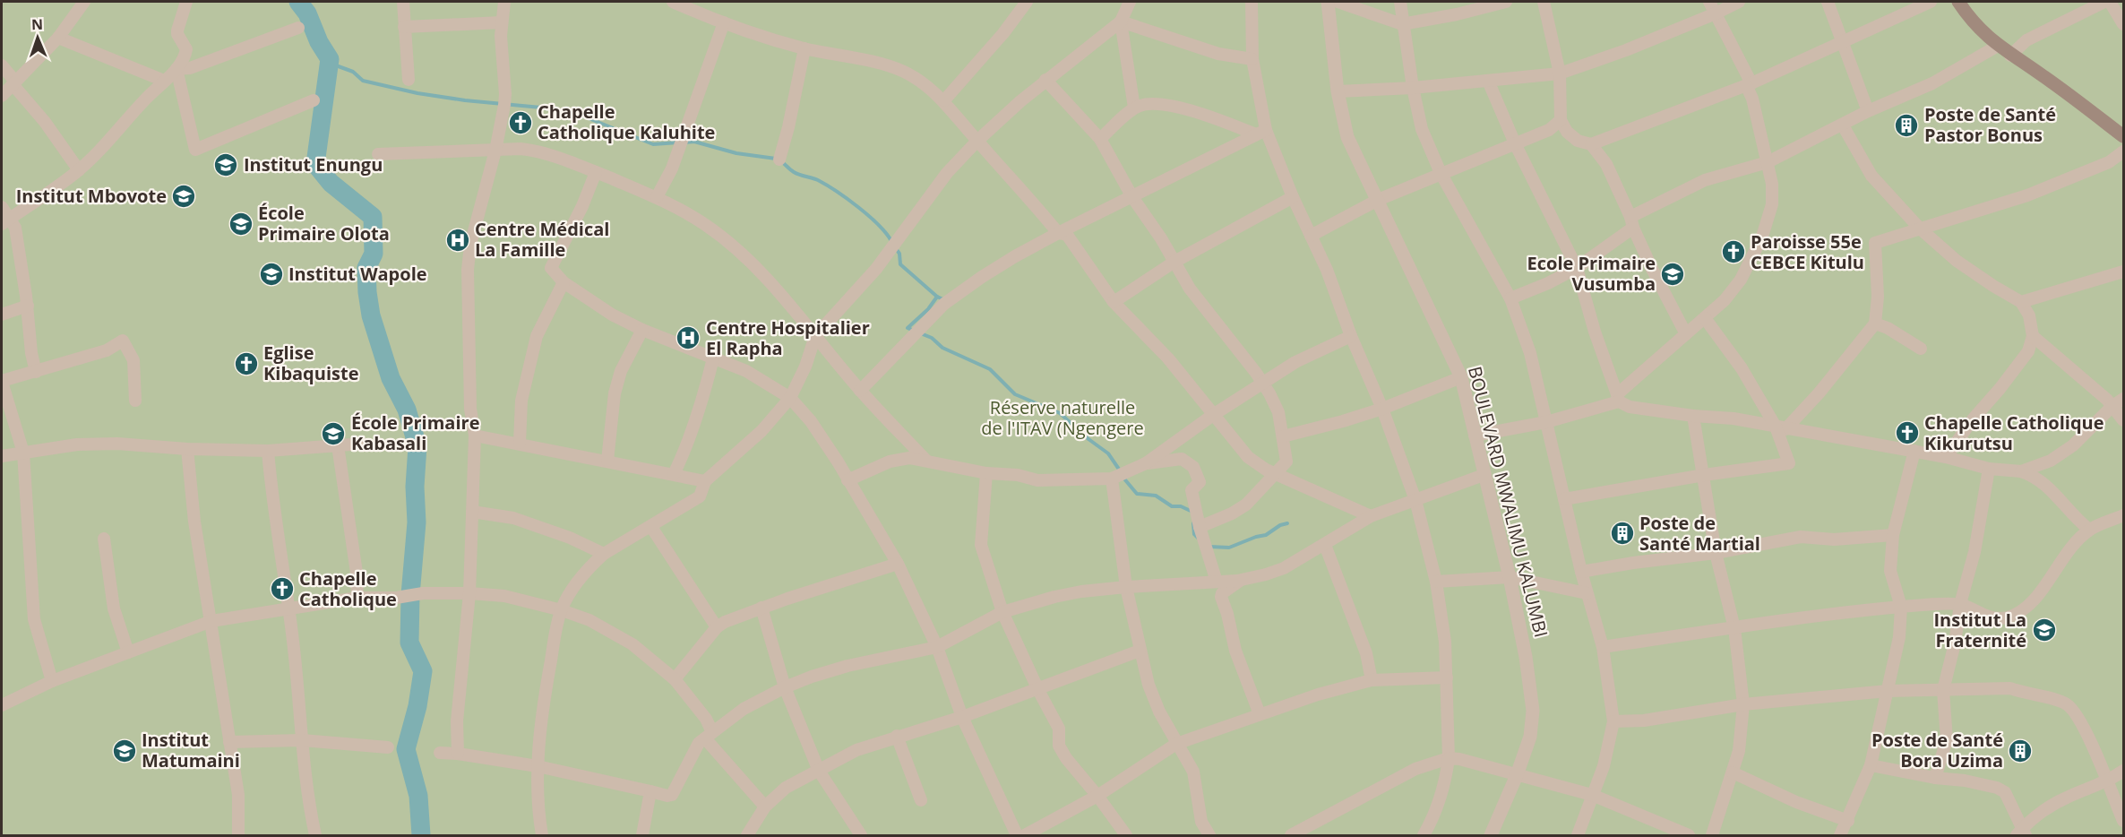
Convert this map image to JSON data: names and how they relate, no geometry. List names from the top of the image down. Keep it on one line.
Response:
{"streets":{"street":["BOULEVARD MWALIMU KALUMBI"]},"parks":["Réserve naturelle de l'ITAV (Ngengere"],"places":{"church":["Chapelle Catholique Kaluhite","Paroisse 55e CEBCE Kitulu","Eglise Kibaquiste","Chapelle Catholique Kikurutsu","Chapelle Catholique"],"building":["Poste de Santé Pastor Bonus","Poste de Santé Martial","Poste de Santé Bora Uzima"],"school or university":["Institut Enungu","Institut Mbovote","École Primaire Olota","Institut Wapole","Ecole Primaire Vusumba","École Primaire Kabasali","Institut La Fraternité","Institut Matumaini"],"hospital":["Centre Médical La Famille","Centre Hospitalier El Rapha"]},"north":"top"}
